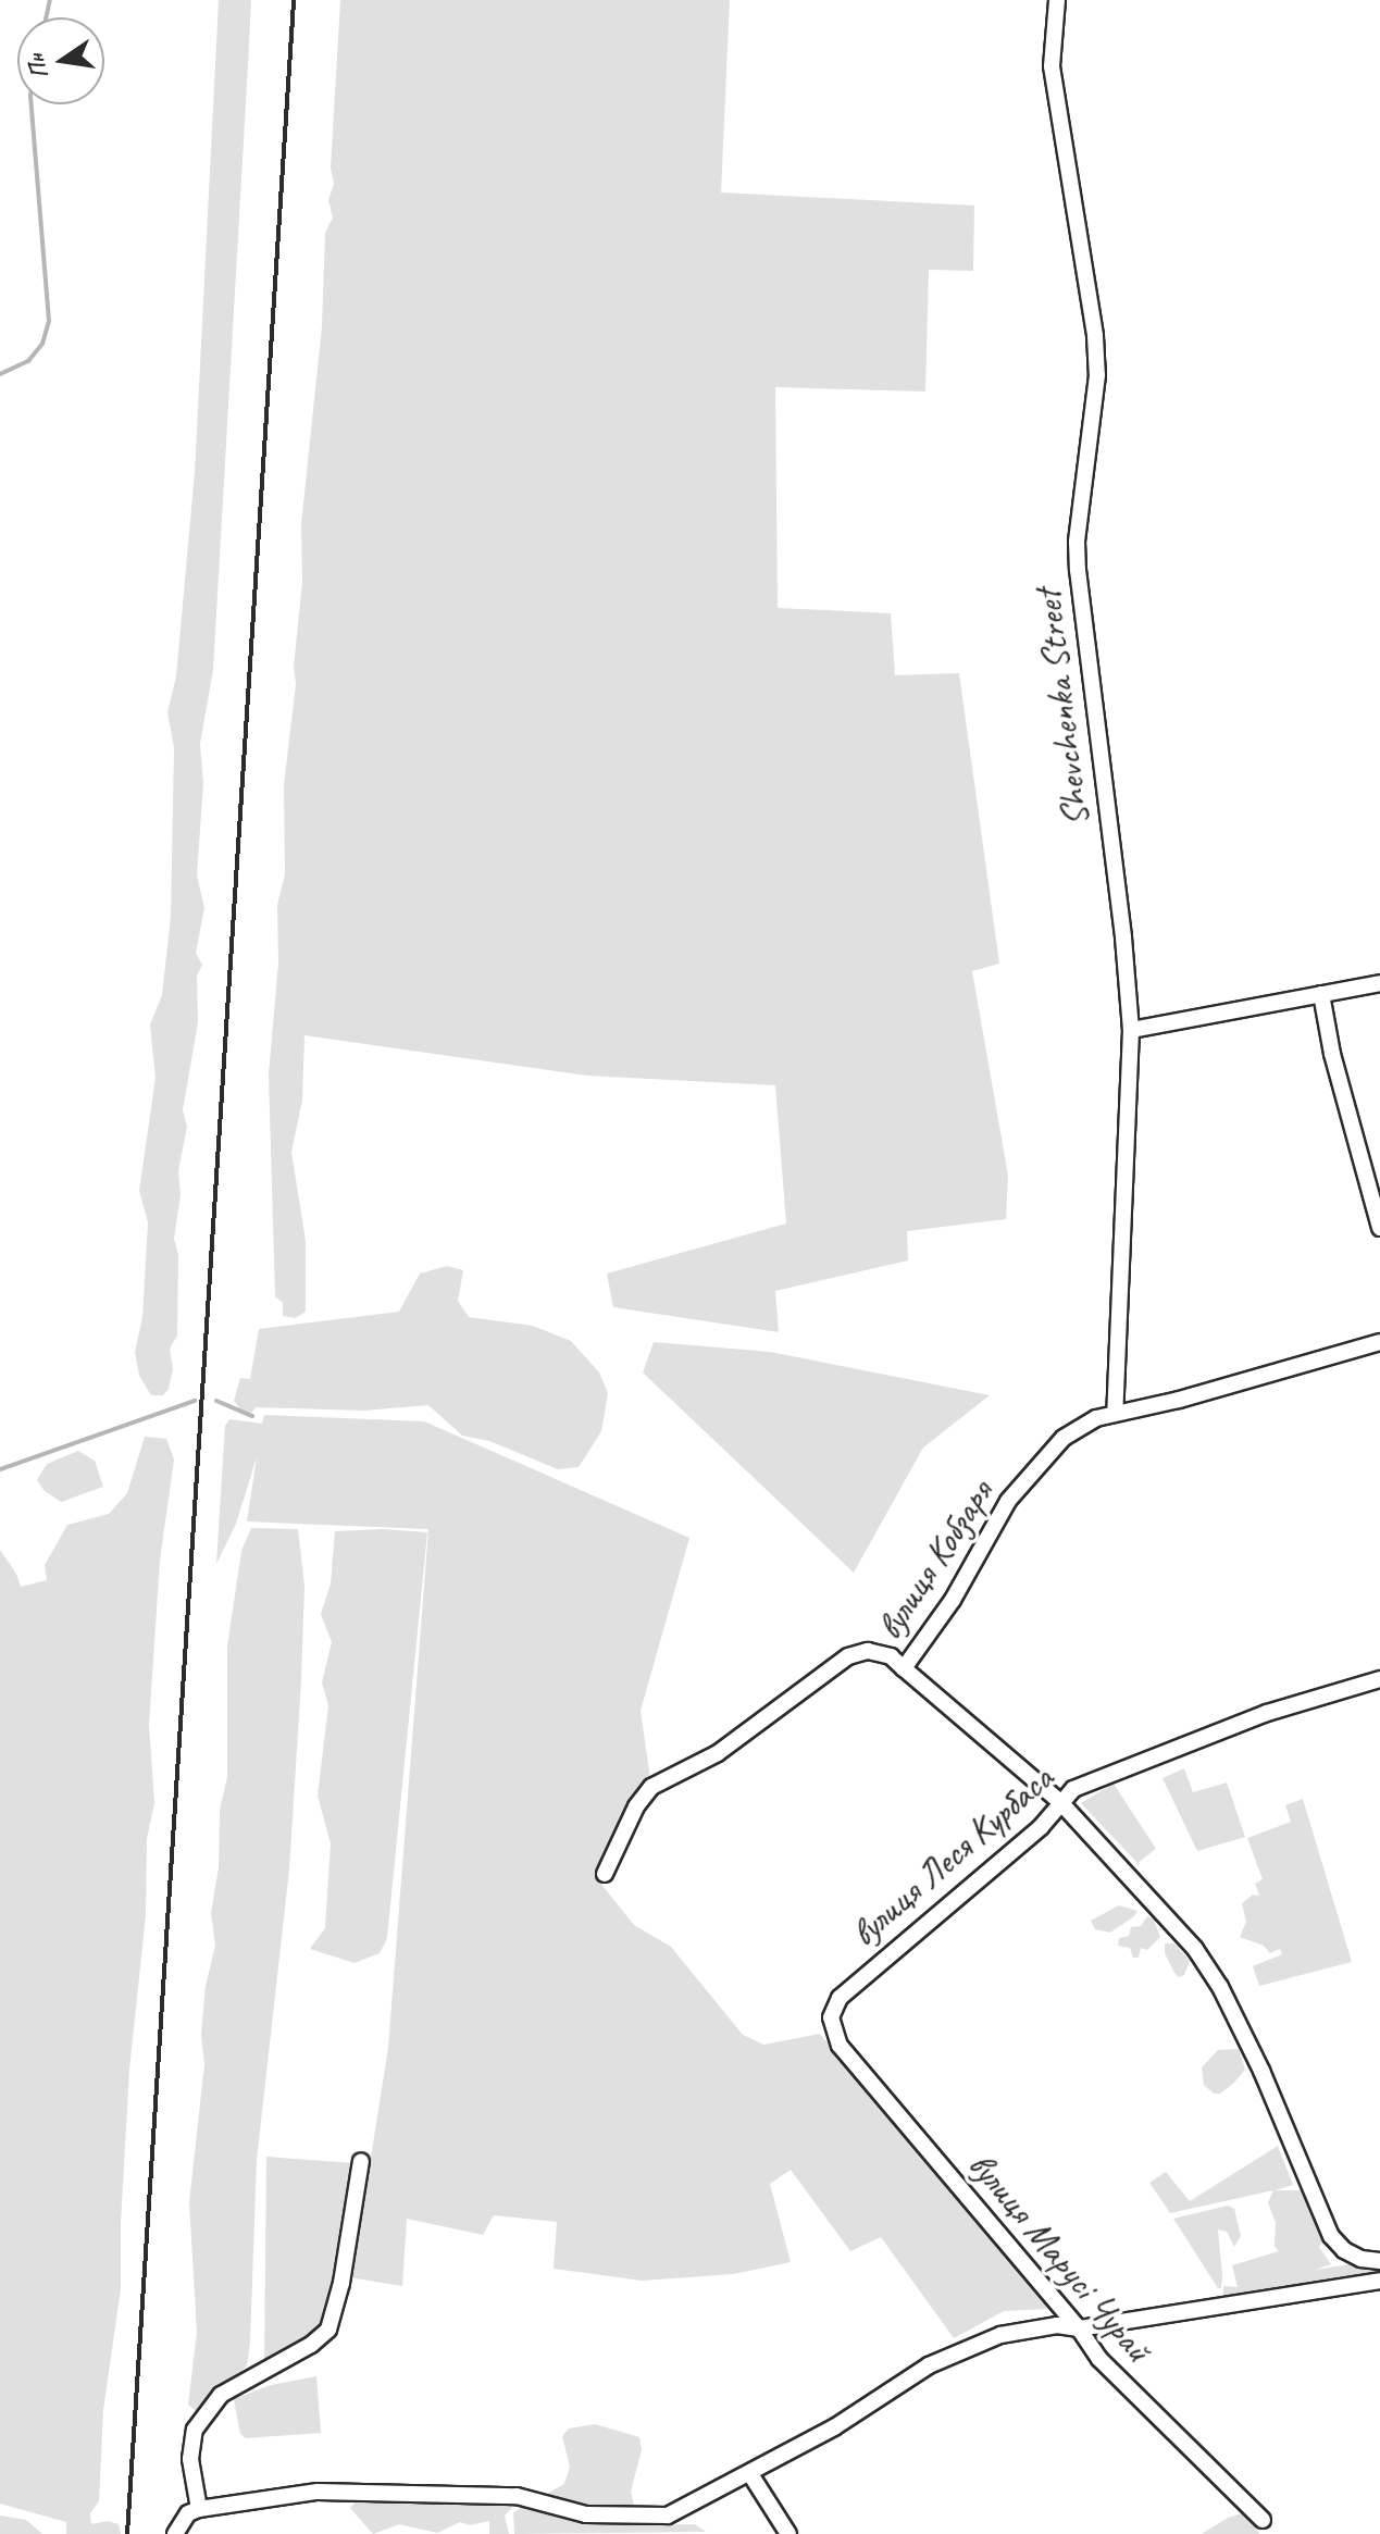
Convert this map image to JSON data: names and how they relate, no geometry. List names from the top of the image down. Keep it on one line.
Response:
{"streets":{"street":["Shevchenka Street","вулиця Кобзаря","вулиця Леся Курбаса","вулиця Марусі Чурай"]},"crossings":[["Shevchenka Street","вулиця Кобзаря"],["вулиця Леся Курбаса","вулиця Марусі Чурай"]],"north":"left"}
